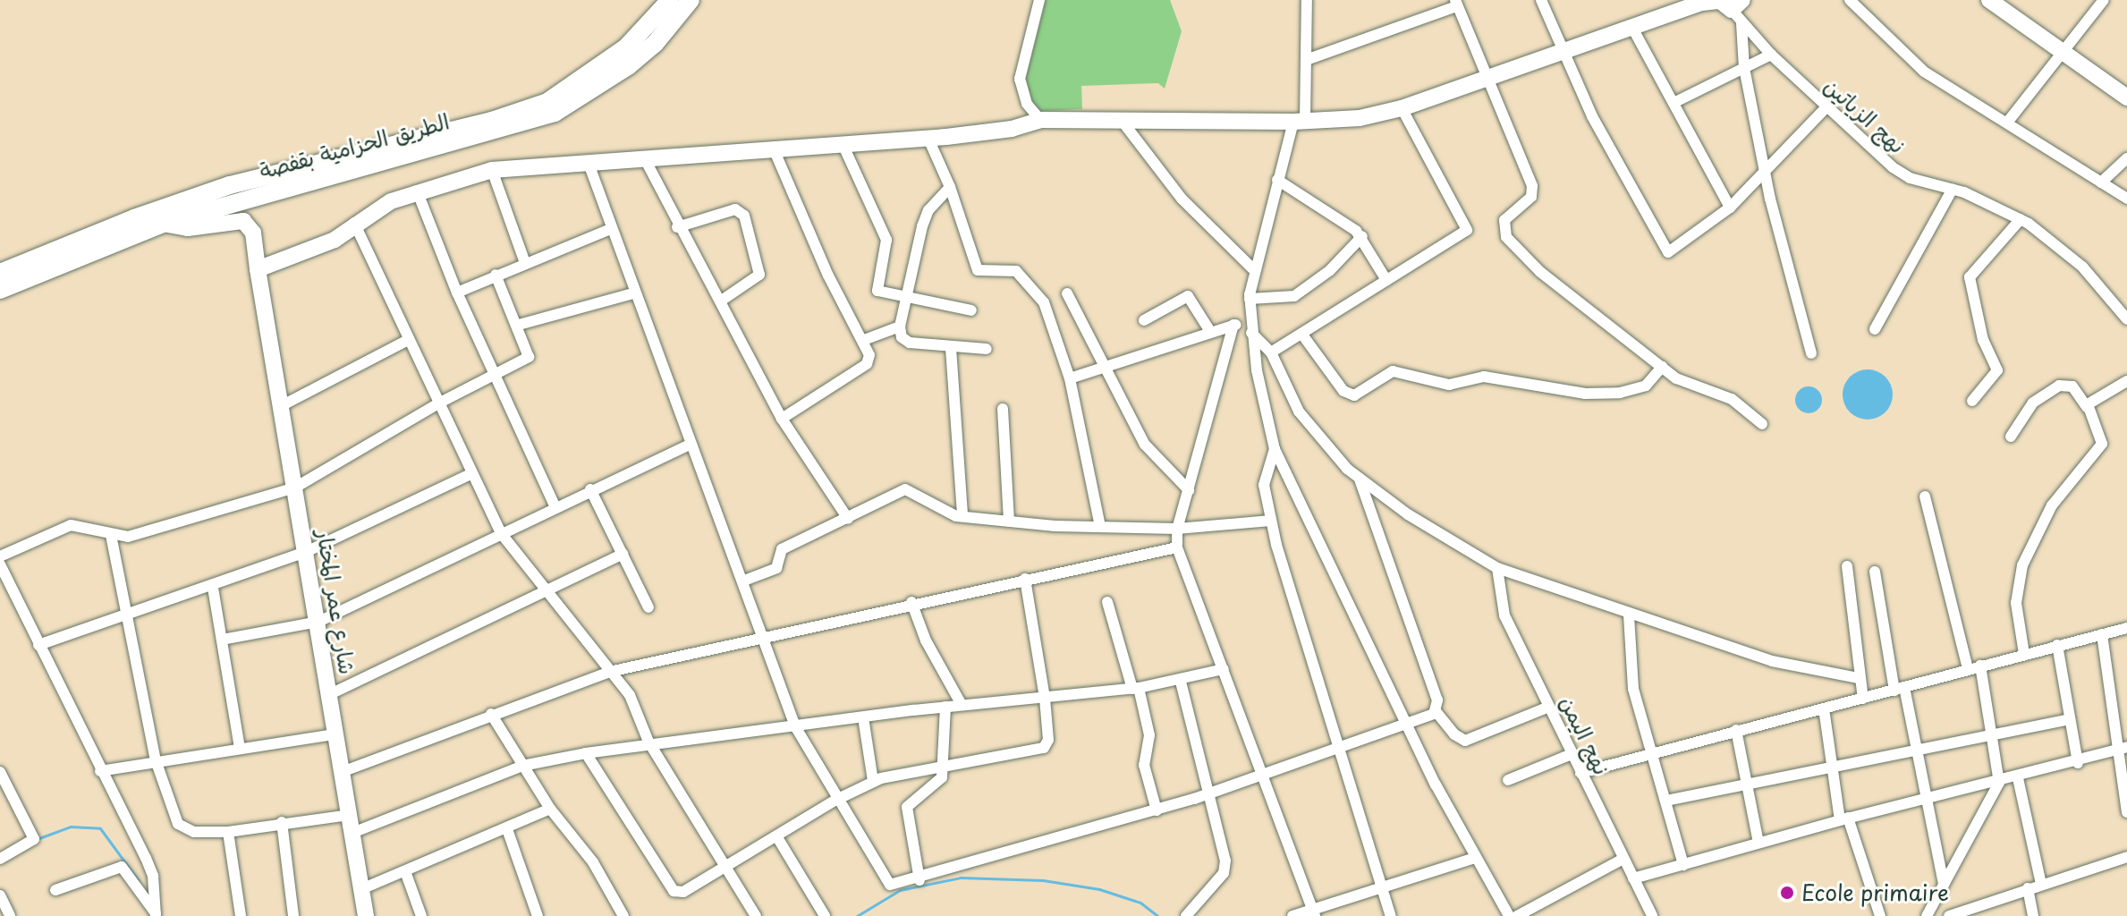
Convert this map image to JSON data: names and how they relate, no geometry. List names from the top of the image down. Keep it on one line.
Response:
{"streets":{"main road":["الطريق الحزامية بقفصة"],"street":["نهج الزياتين","شارع عمر المختار","نهج اليمن"]},"crossings":[["الطريق الحزامية بقفصة","شارع عمر المختار"]],"places":["Ecole primaire"]}
